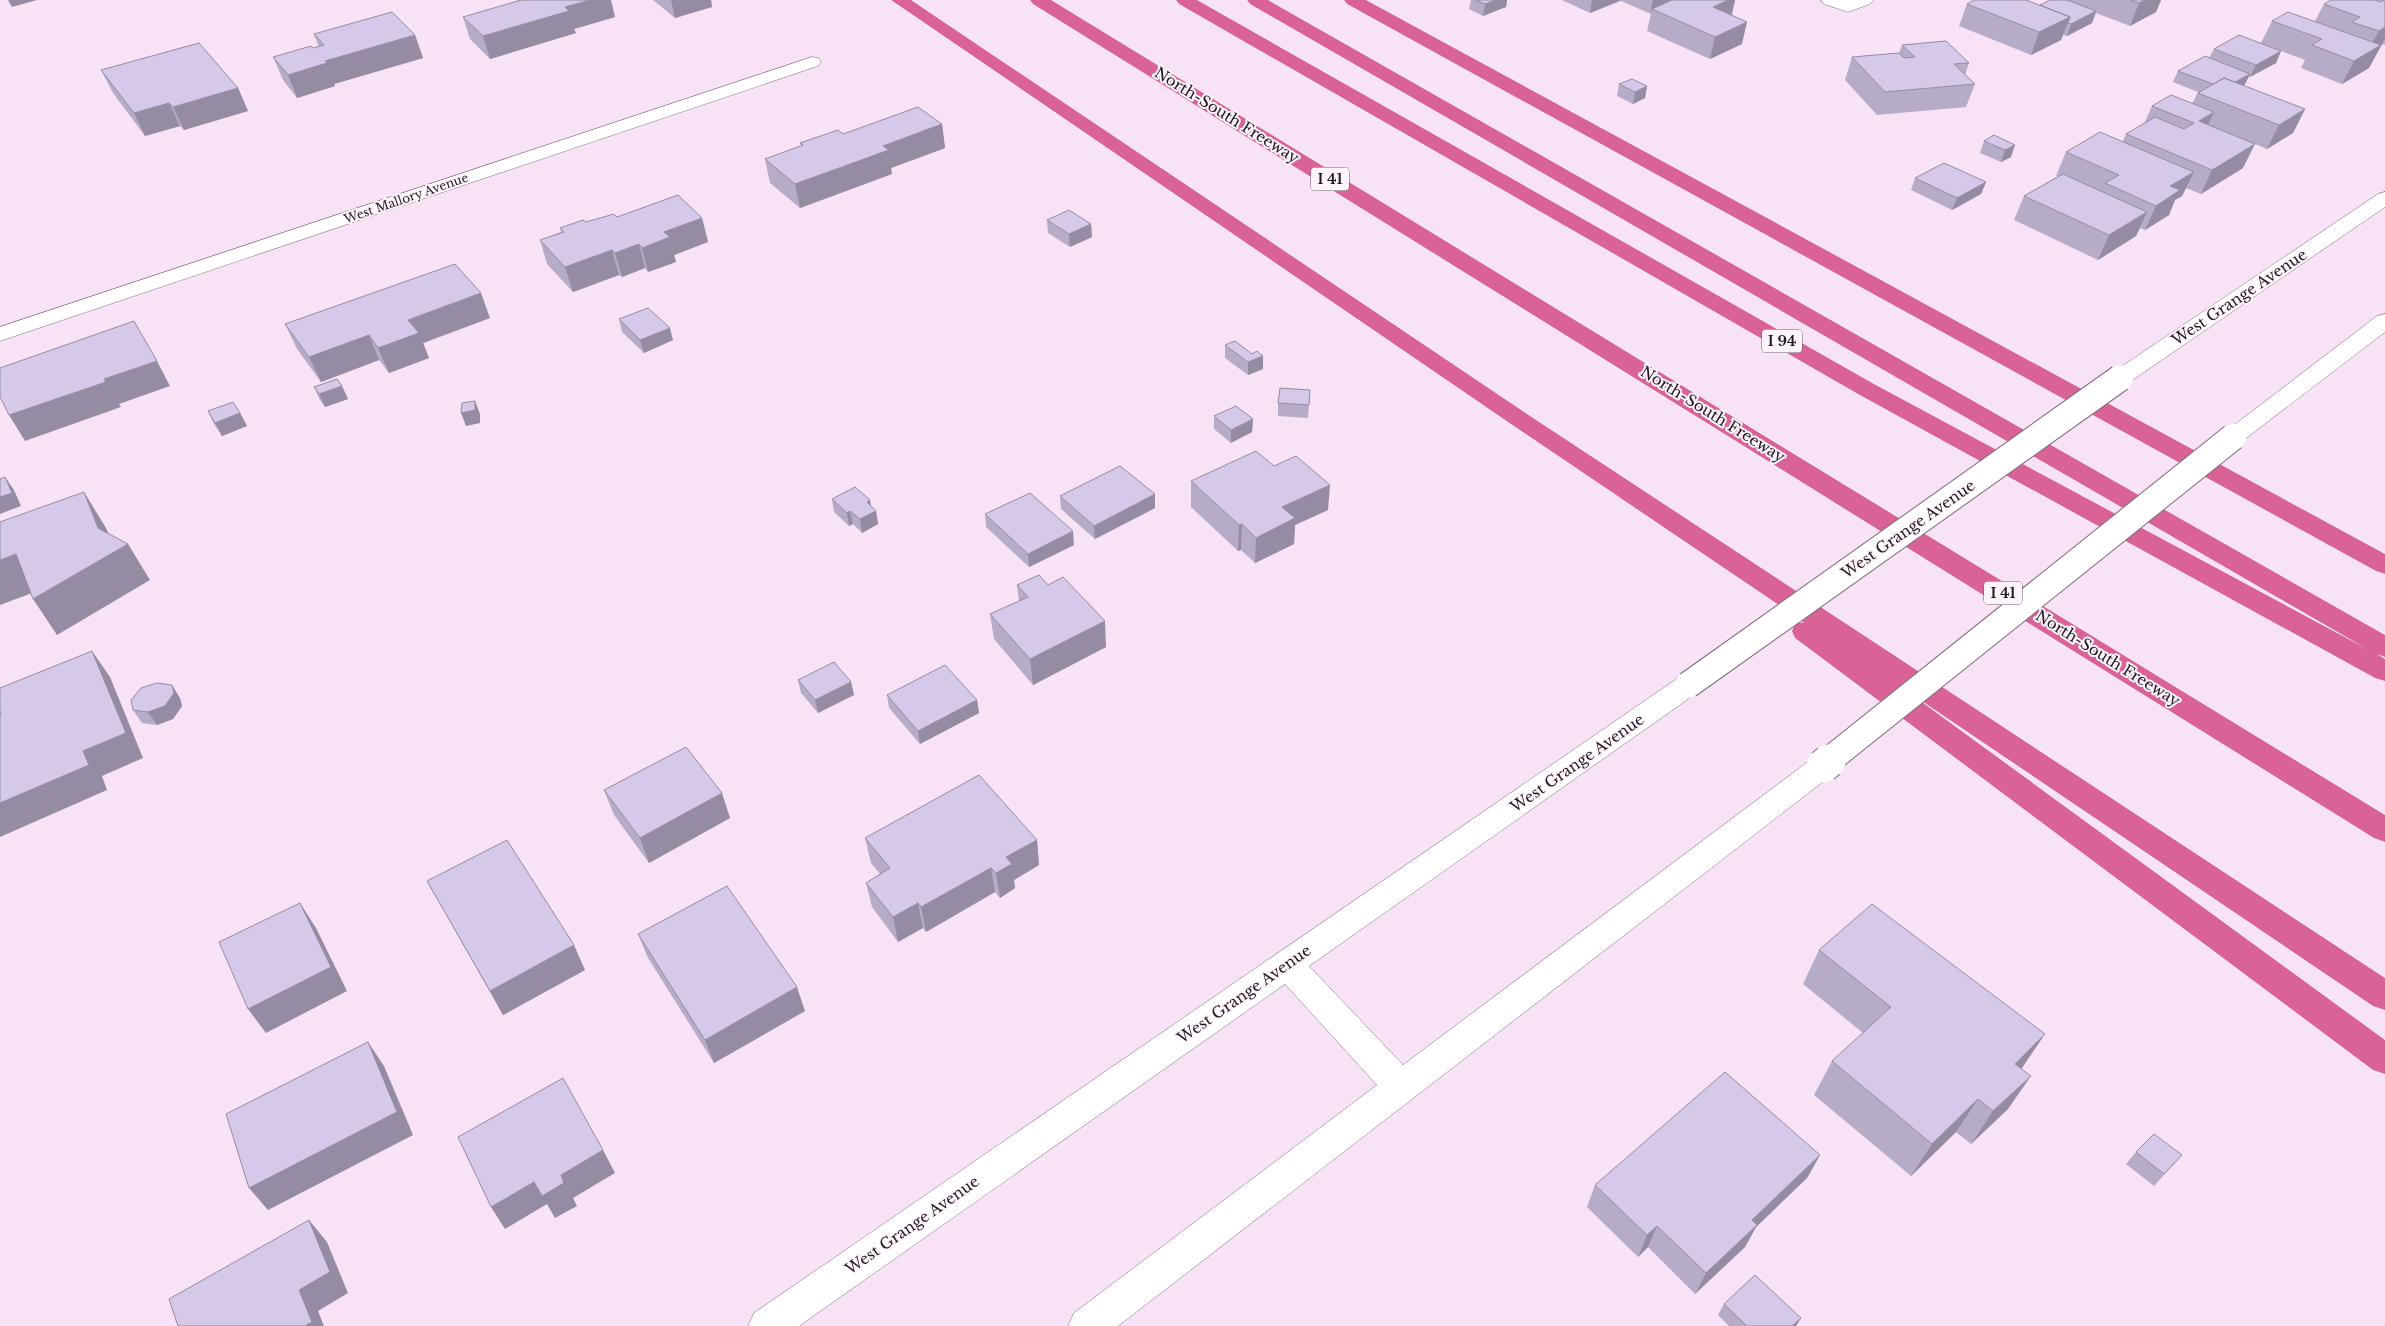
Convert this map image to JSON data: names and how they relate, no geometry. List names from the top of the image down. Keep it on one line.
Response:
{"streets":{"highway":["North-South Freeway","I 41","I 94"],"street":["West Mallory Avenue","West Grange Avenue"]}}
